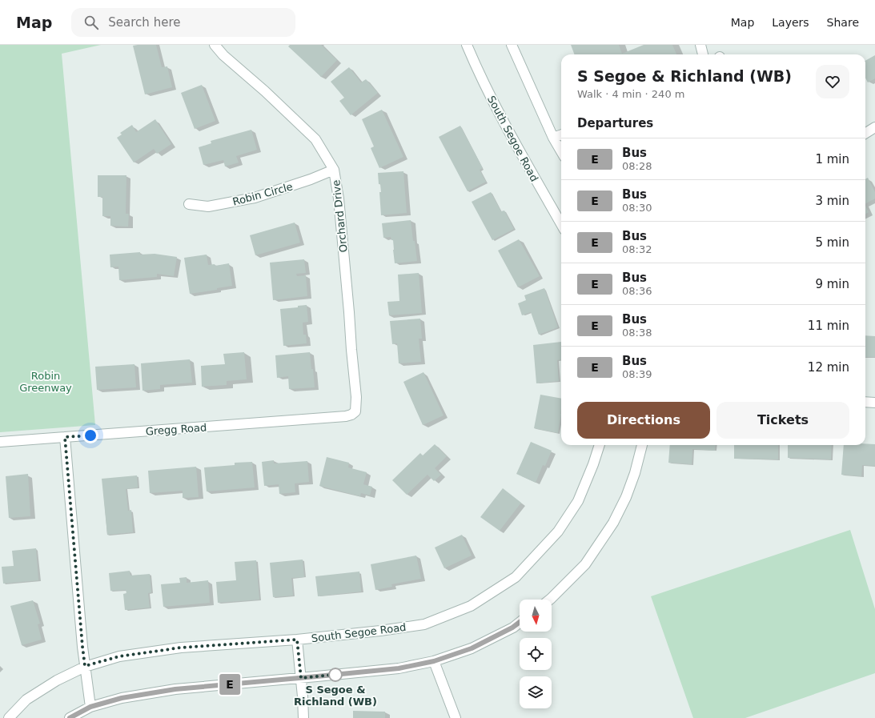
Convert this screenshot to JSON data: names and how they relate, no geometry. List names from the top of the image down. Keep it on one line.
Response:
{"streets":{"street":["South Segoe Road","Robin Circle","Orchard Drive","Gregg Road"]},"crossings":[["Robin Circle","Orchard Drive"],["Orchard Drive","Gregg Road"]],"parks":["Robin Greenway"],"places":["S Segoe & Richland (WB)"],"lines":["bus line E"],"north":"bottom","page":{"header":"Map","search":"Search here","nav":["Map","Layers","Share"],"on_map":"E","heading":[["S Segoe & Richland (WB)","Walk · 4 min · 240 m"],"Departures"],"list":[{"mark":"E","name":"Bus","note":"08:28","value":"1 min"},{"mark":"E","name":"Bus","note":"08:30","value":"3 min"},{"mark":"E","name":"Bus","note":"08:32","value":"5 min"},{"mark":"E","name":"Bus","note":"08:36","value":"9 min"},{"mark":"E","name":"Bus","note":"08:38","value":"11 min"},{"mark":"E","name":"Bus","note":"08:39","value":"12 min"}],"buttons":["Directions","Tickets"]}}
